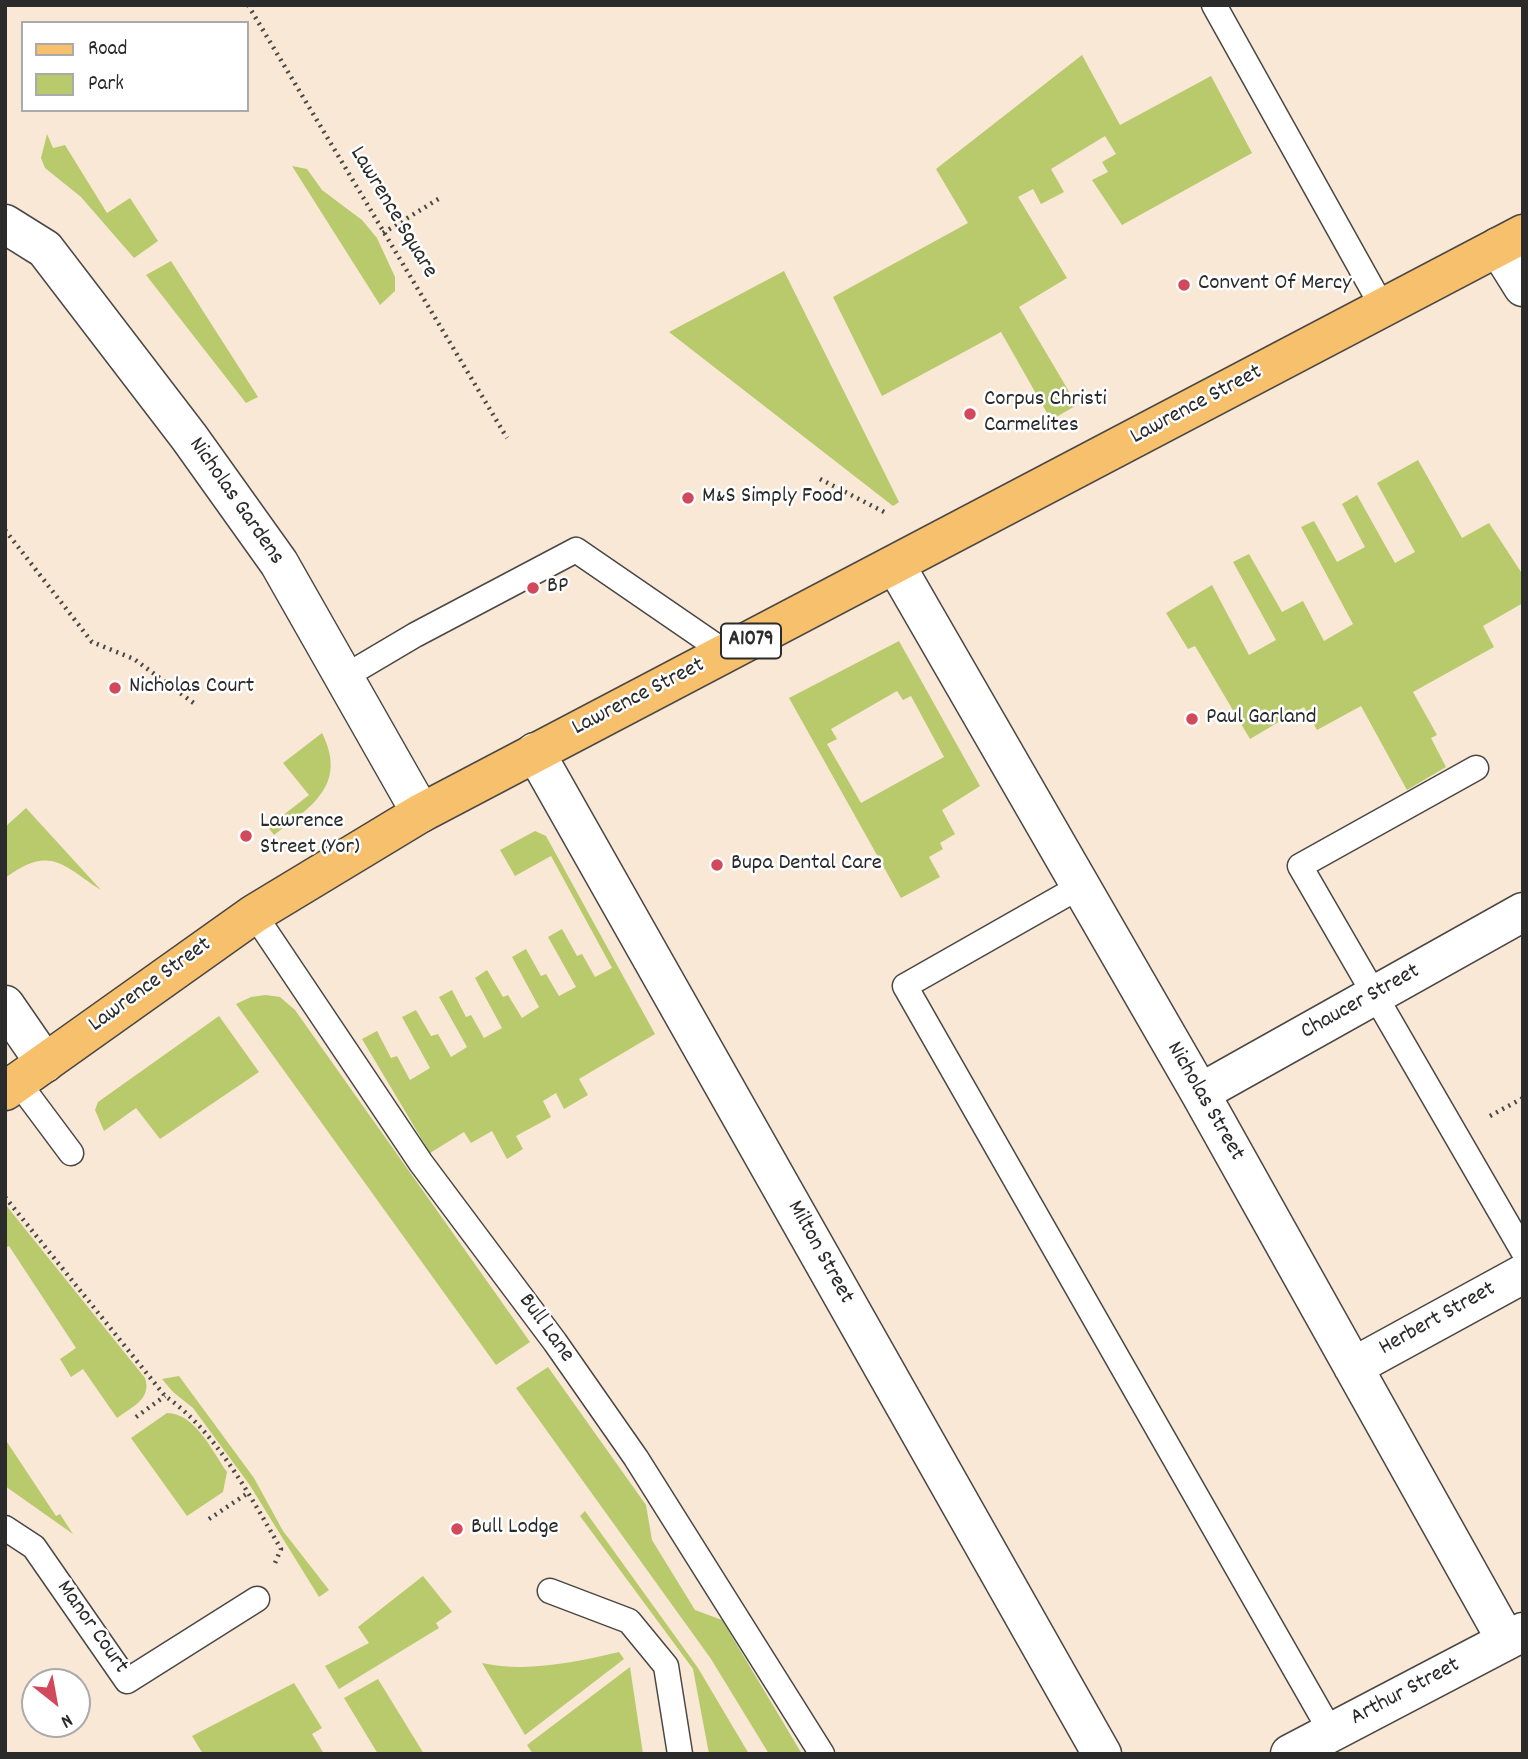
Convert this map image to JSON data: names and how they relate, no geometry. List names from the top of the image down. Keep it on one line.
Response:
{"streets":{"main road":["Lawrence Street","A1079"],"street":["Nicholas Gardens","Chaucer Street","Nicholas Street","Milton Street","Herbert Street","Arthur Street"],"lane":["Bull Lane","Manor Court"],"path":["Lawrence Square"]},"crossings":[["Lawrence Street","Nicholas Gardens"],["Lawrence Street","Nicholas Street"],["Lawrence Street","Milton Street"],["Lawrence Street","Bull Lane"],["Chaucer Street","Nicholas Street"],["Nicholas Street","Herbert Street"],["Nicholas Street","Arthur Street"]],"places":["Convent Of Mercy","Corpus Christi Carmelites","M&S Simply Food","BP","Nicholas Court","Paul Garland","Lawrence Street (Yor)","Bupa Dental Care","Bull Lodge"],"legend":["Road","Park"],"north":"bottom right"}
